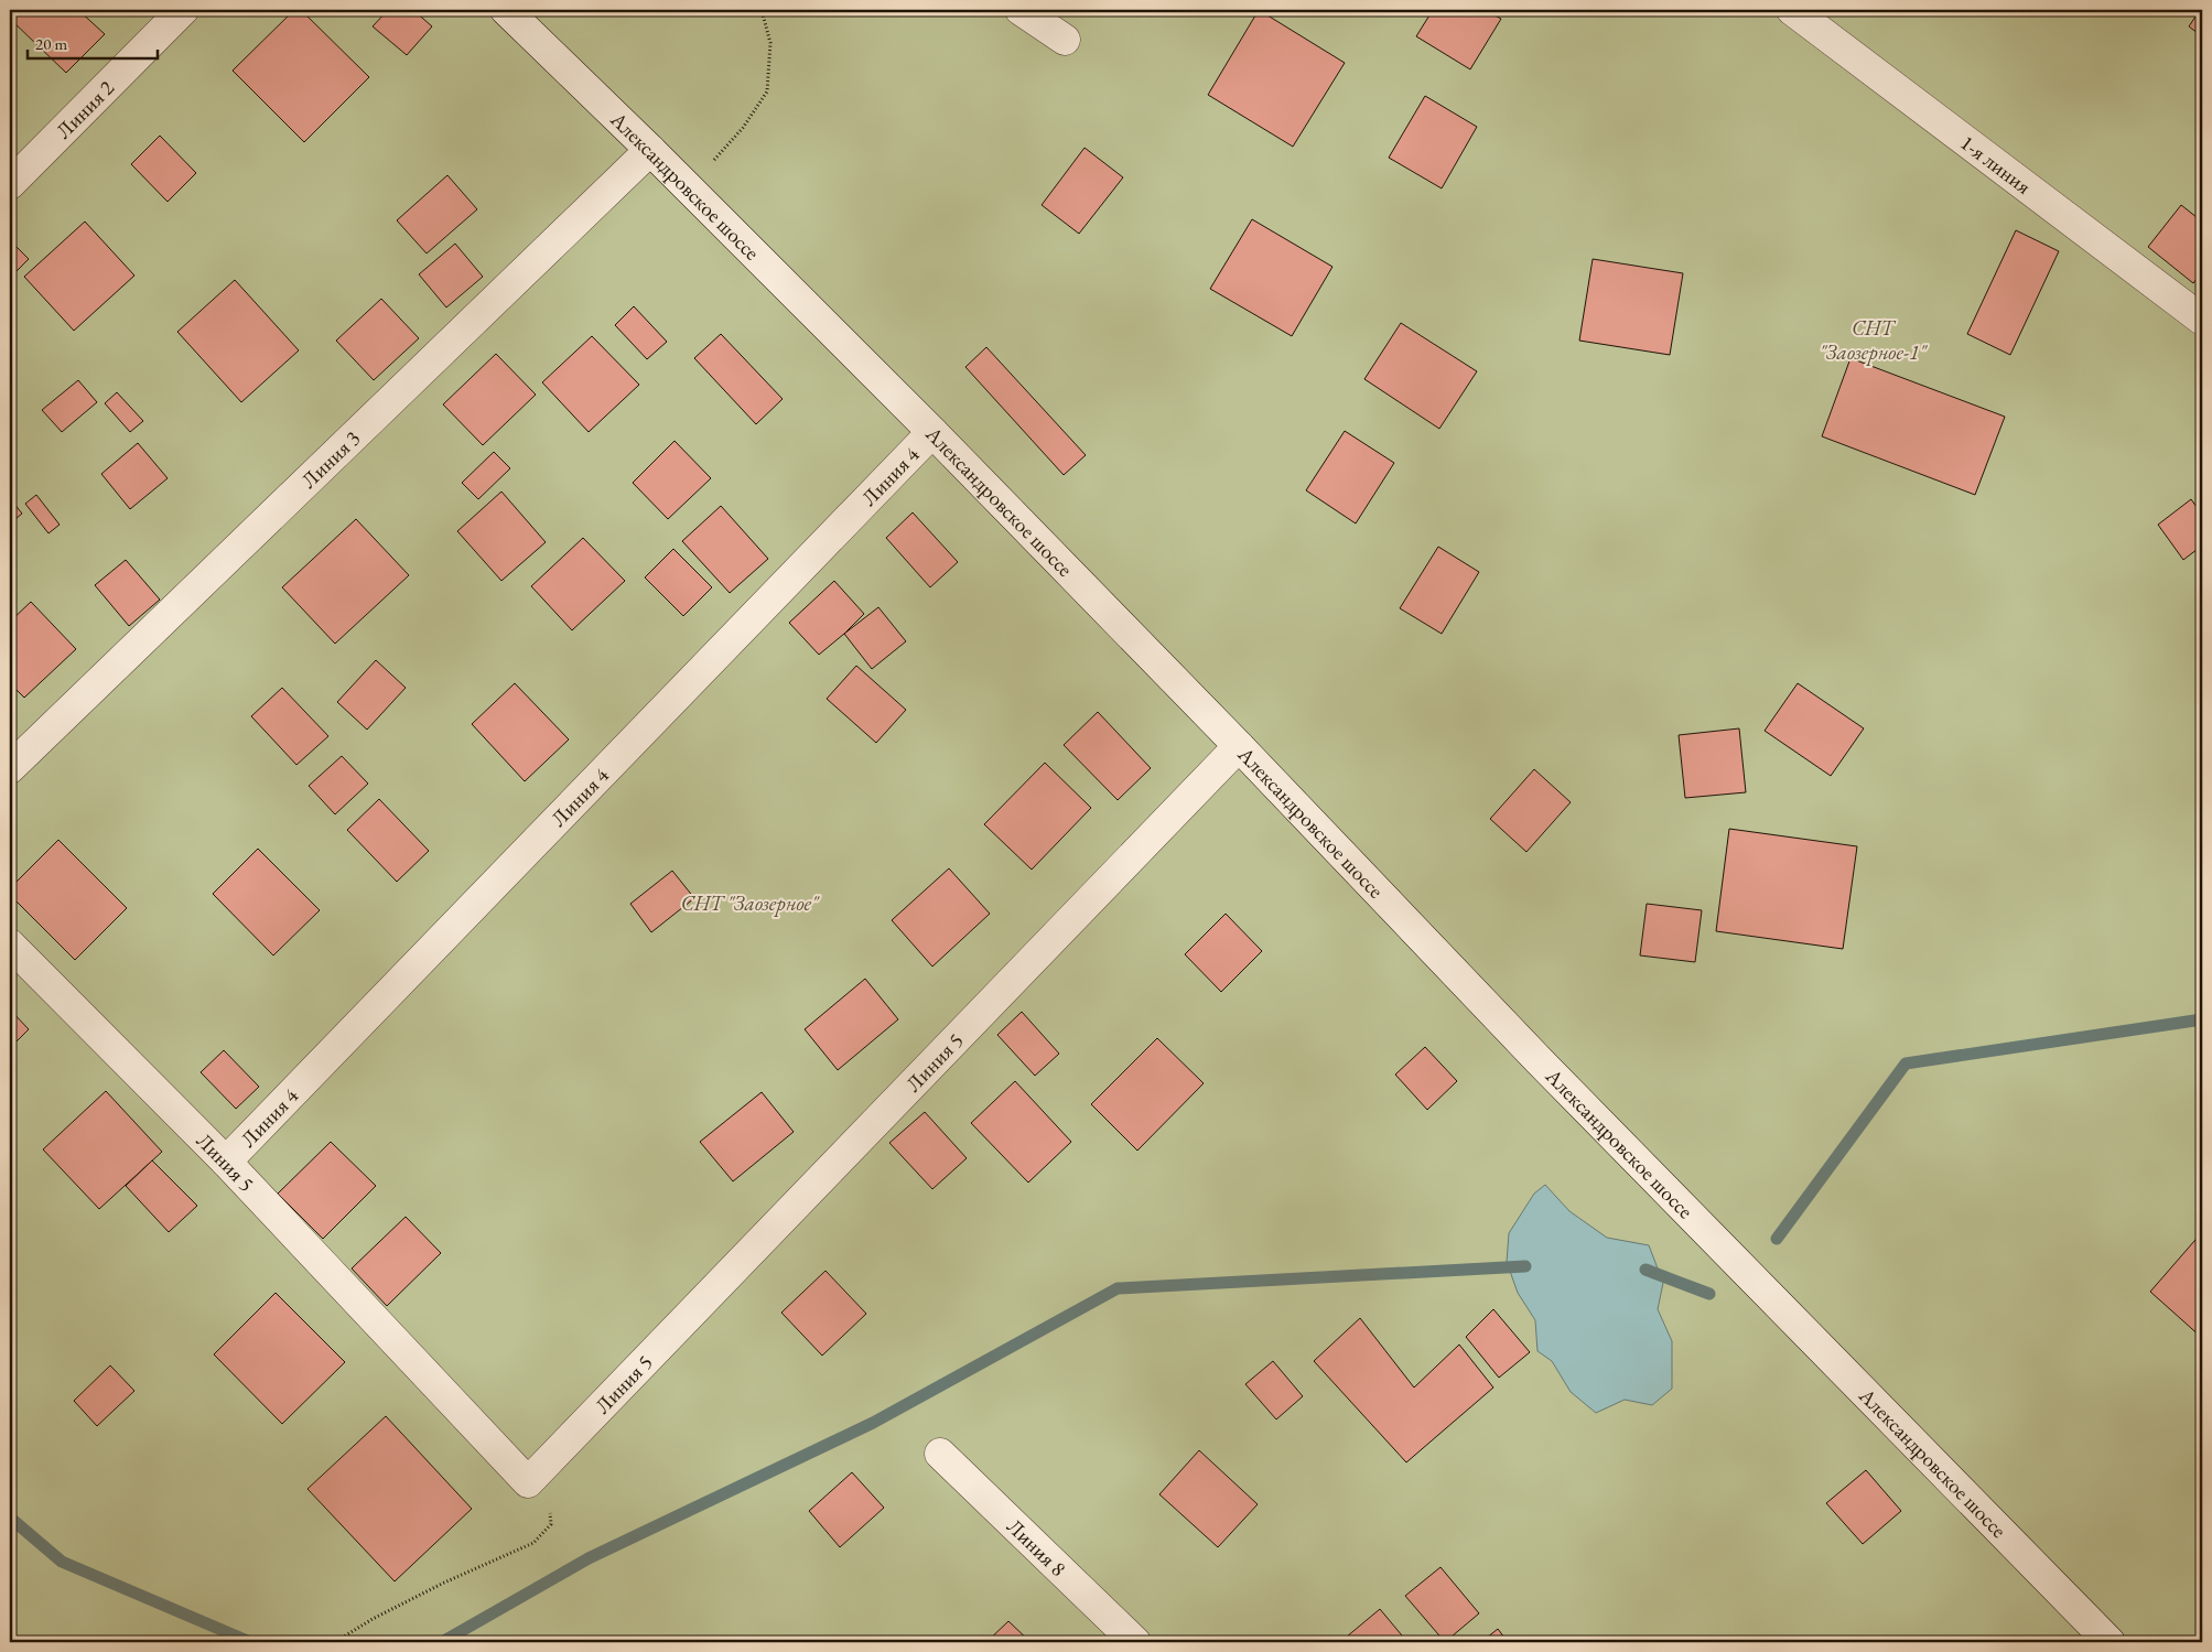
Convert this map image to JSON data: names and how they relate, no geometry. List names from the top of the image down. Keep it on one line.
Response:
{"streets":{"street":["Линия 2","1-я линия","Александровское шоссе","Линия 3","Линия 4","Линия 5","Линия 8"]},"crossings":[["Александровское шоссе","Линия 3"],["Александровское шоссе","Линия 4"],["Александровское шоссе","Линия 5"],["Линия 4","Линия 5"]],"parks":["СНТ \"Заозерное-1\"","СНТ \"Заозерное\""],"scale_bar":"20 m"}
